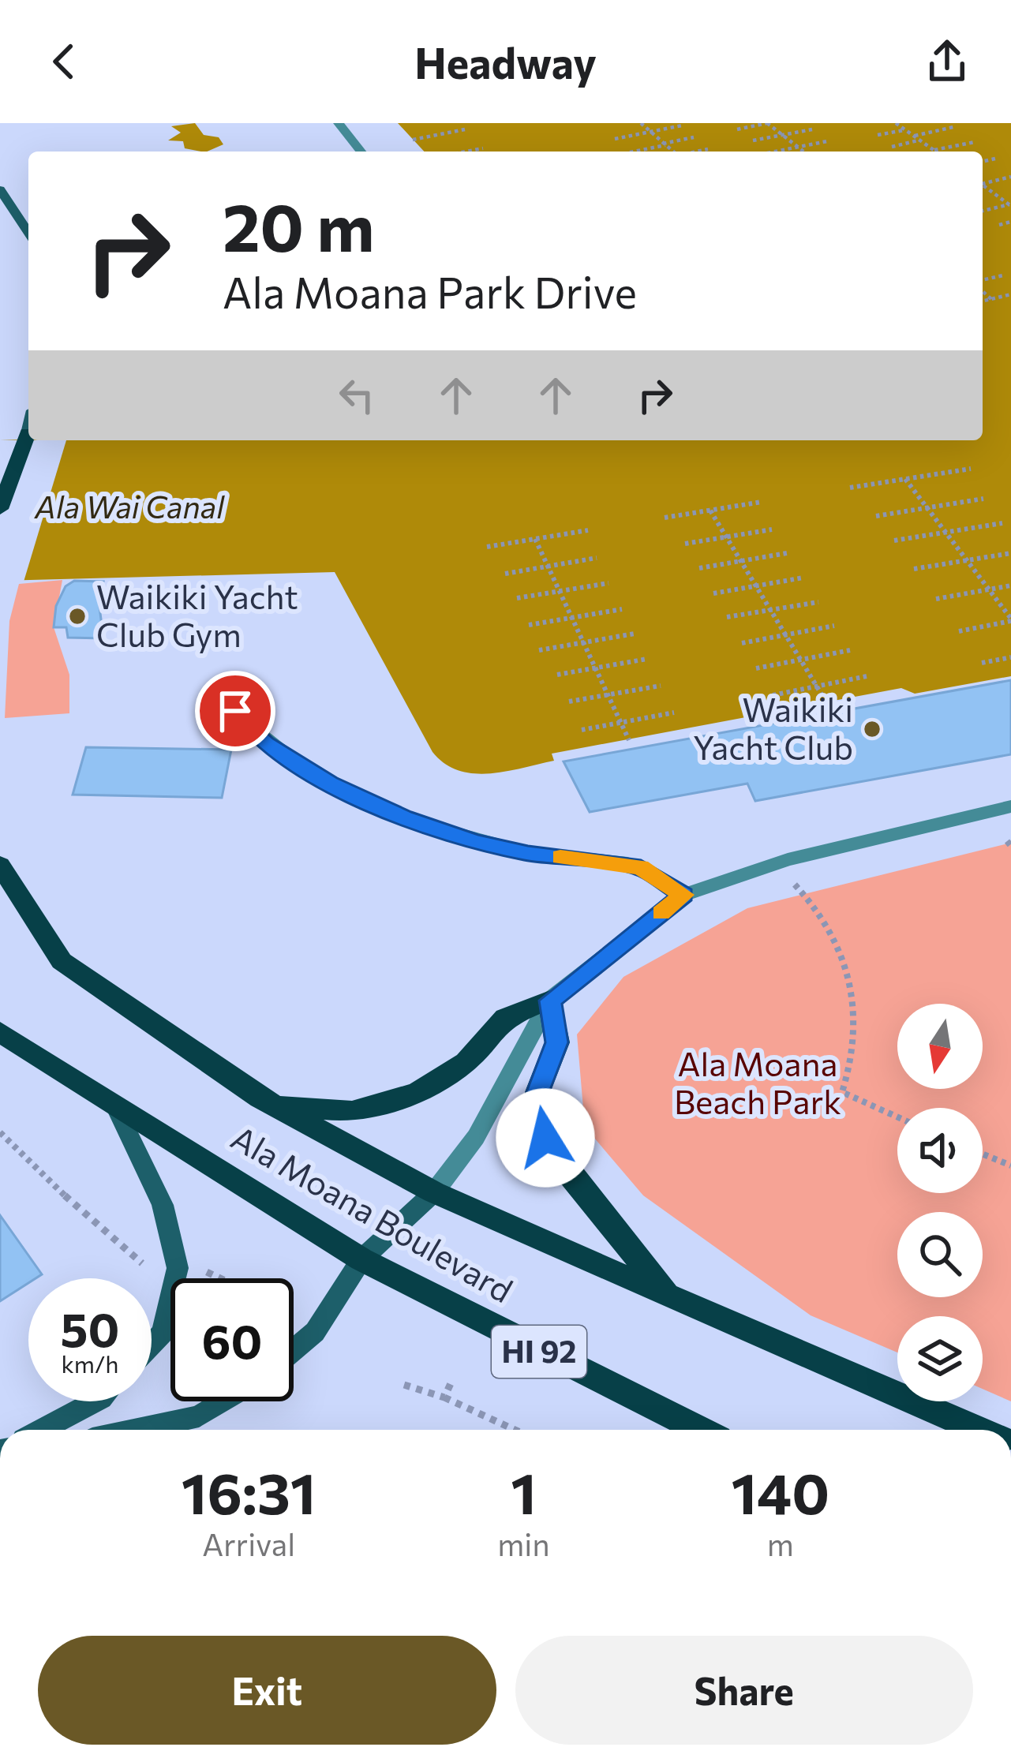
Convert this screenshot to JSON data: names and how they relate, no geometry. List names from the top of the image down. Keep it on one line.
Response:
{"streets":{"main road":["Ala Moana Boulevard","HI 92"]},"water":["Ala Wai Canal"],"parks":["Ala Moana Beach Park"],"places":["Waikiki Yacht Club Gym","Waikiki Yacht Club"],"north":"bottom","page":{"header":"Headway","turn":["20 m","Ala Moana Park Drive"],"speed":"50 km/h","limit":"60","eta":["16:31","Arrival","1","min","140","m"],"buttons":["Exit","Share"]}}
